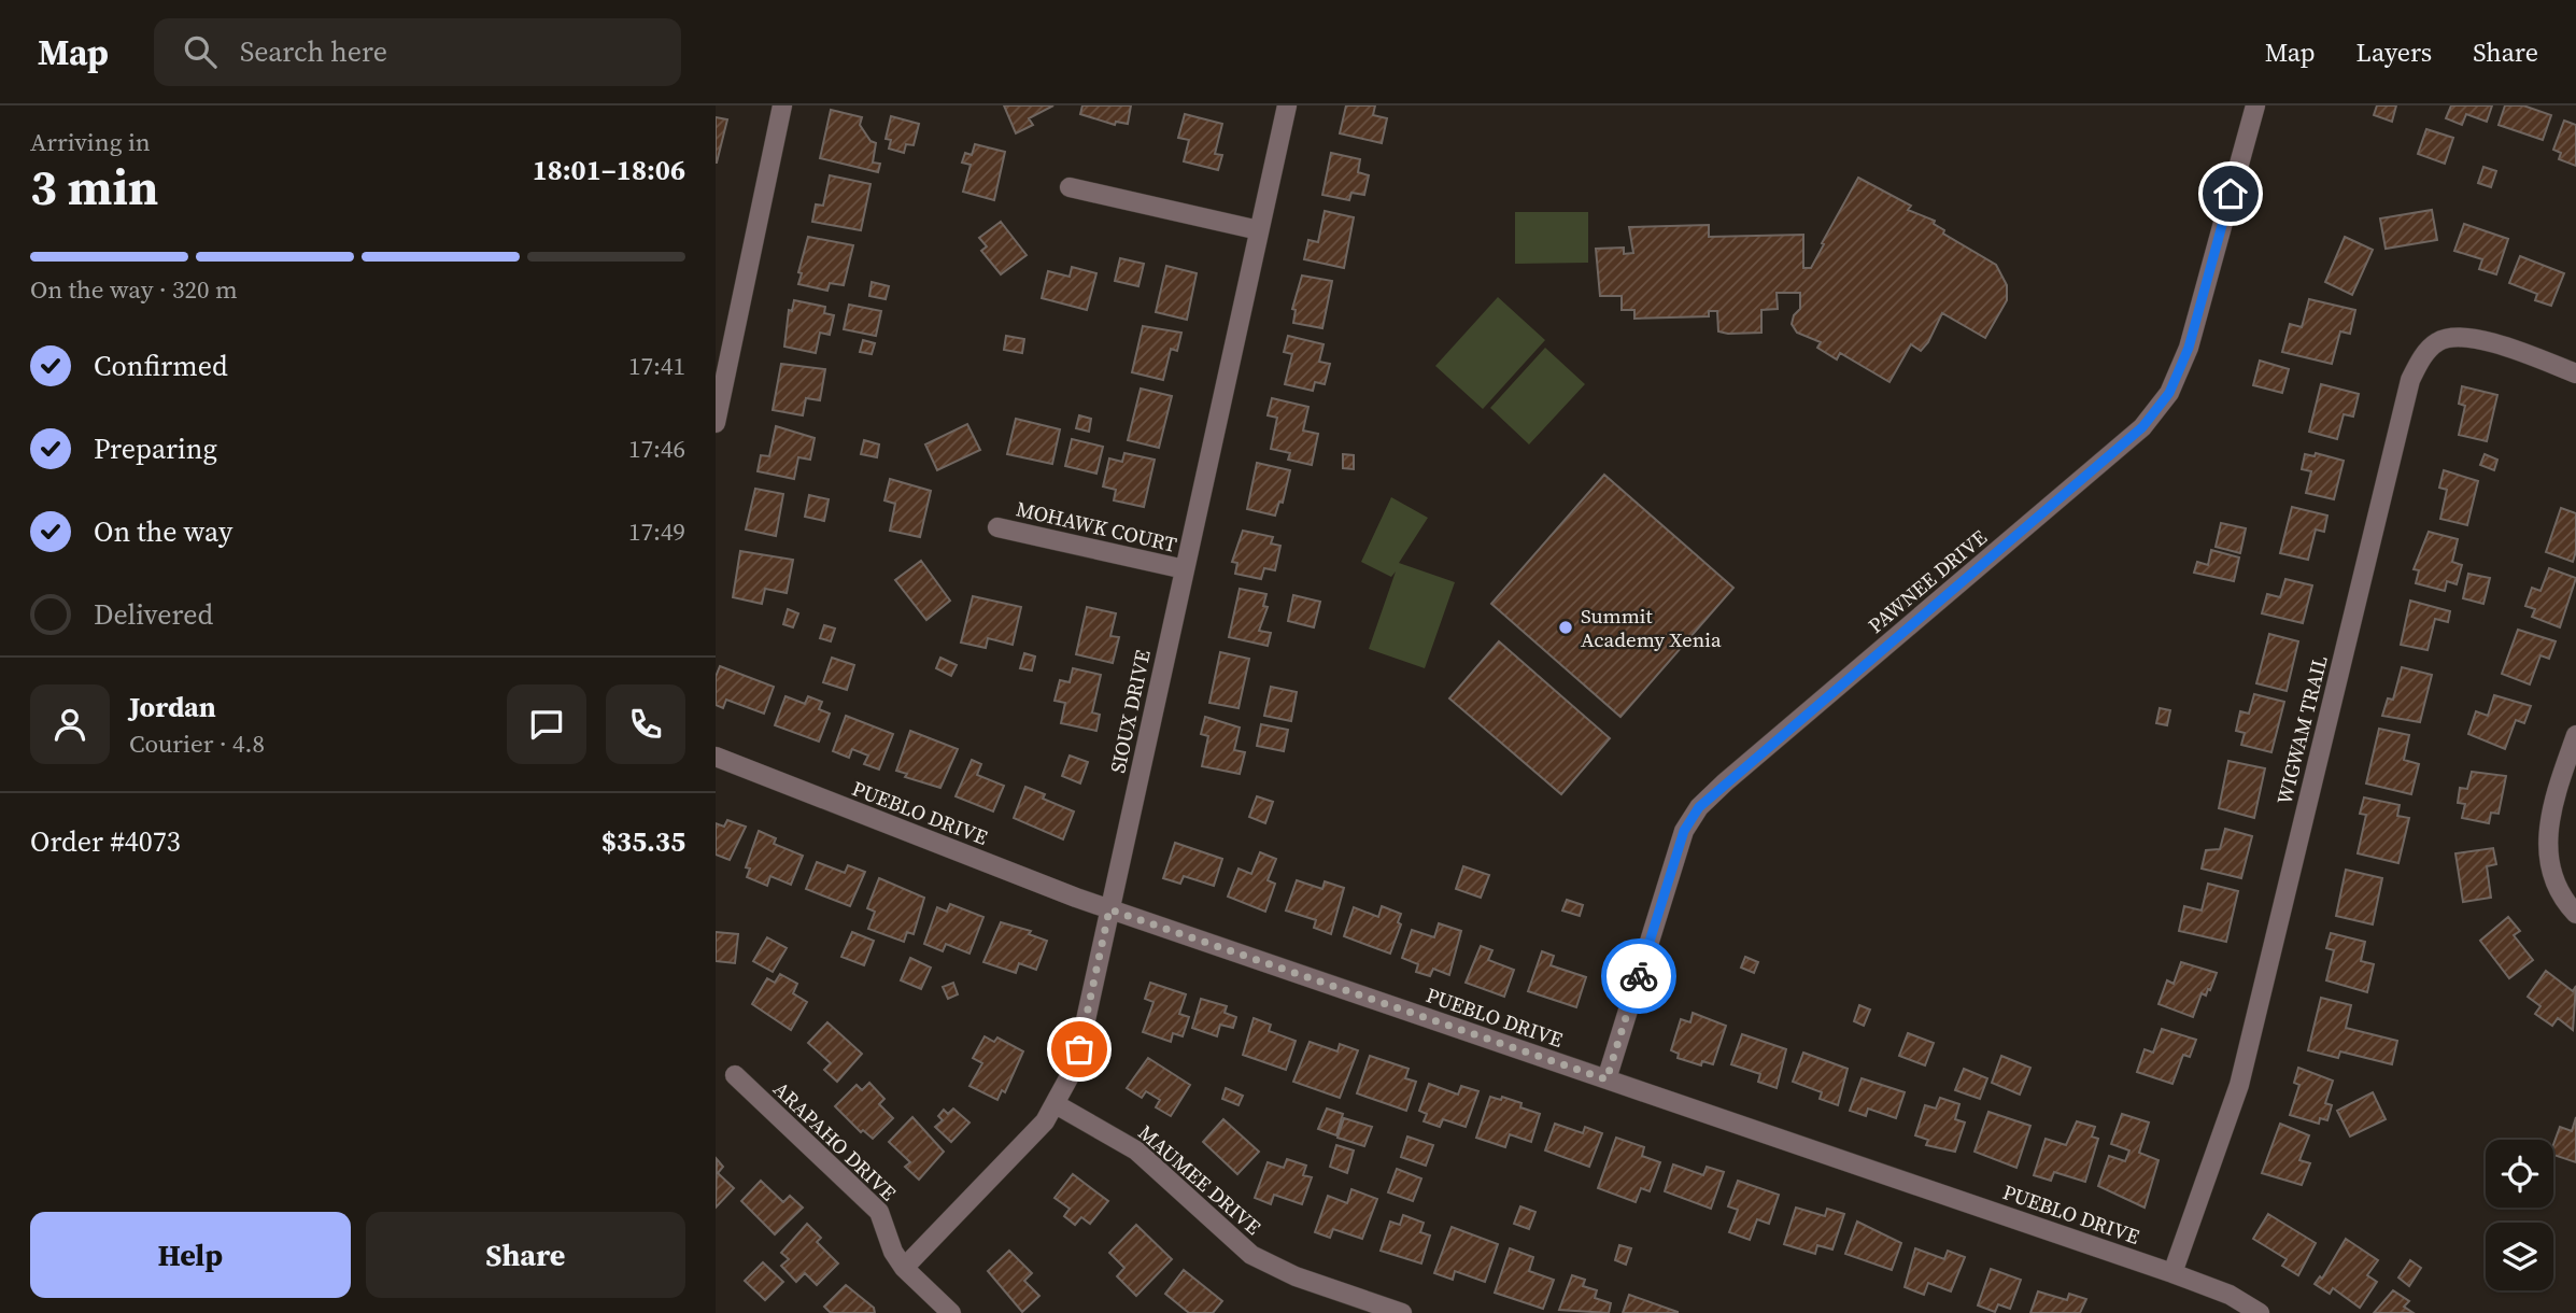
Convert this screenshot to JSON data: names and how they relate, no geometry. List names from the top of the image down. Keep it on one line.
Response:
{"streets":{"street":["MOHAWK COURT","PAWNEE DRIVE","SIOUX DRIVE","WIGWAM TRAIL","PUEBLO DRIVE","ARAPAHO DRIVE","MAUMEE DRIVE"]},"crossings":[["MOHAWK COURT","SIOUX DRIVE"],["PAWNEE DRIVE","PUEBLO DRIVE"],["SIOUX DRIVE","PUEBLO DRIVE"],["SIOUX DRIVE","ARAPAHO DRIVE"],["SIOUX DRIVE","MAUMEE DRIVE"],["WIGWAM TRAIL","PUEBLO DRIVE"]],"places":["Summit Academy Xenia"],"page":{"header":"Map","search":"Search here","nav":["Map","Layers","Share"],"heading":["3 min","Arriving in","18:01–18:06"],"panel":["Jordan","Courier · 4.8","Order #4073","$35.35"],"bar":"On the way · 320 m","list":[["Confirmed","17:41"],["Preparing","17:46"],["On the way","17:49"],"Delivered"],"buttons":["Help","Share"]}}
